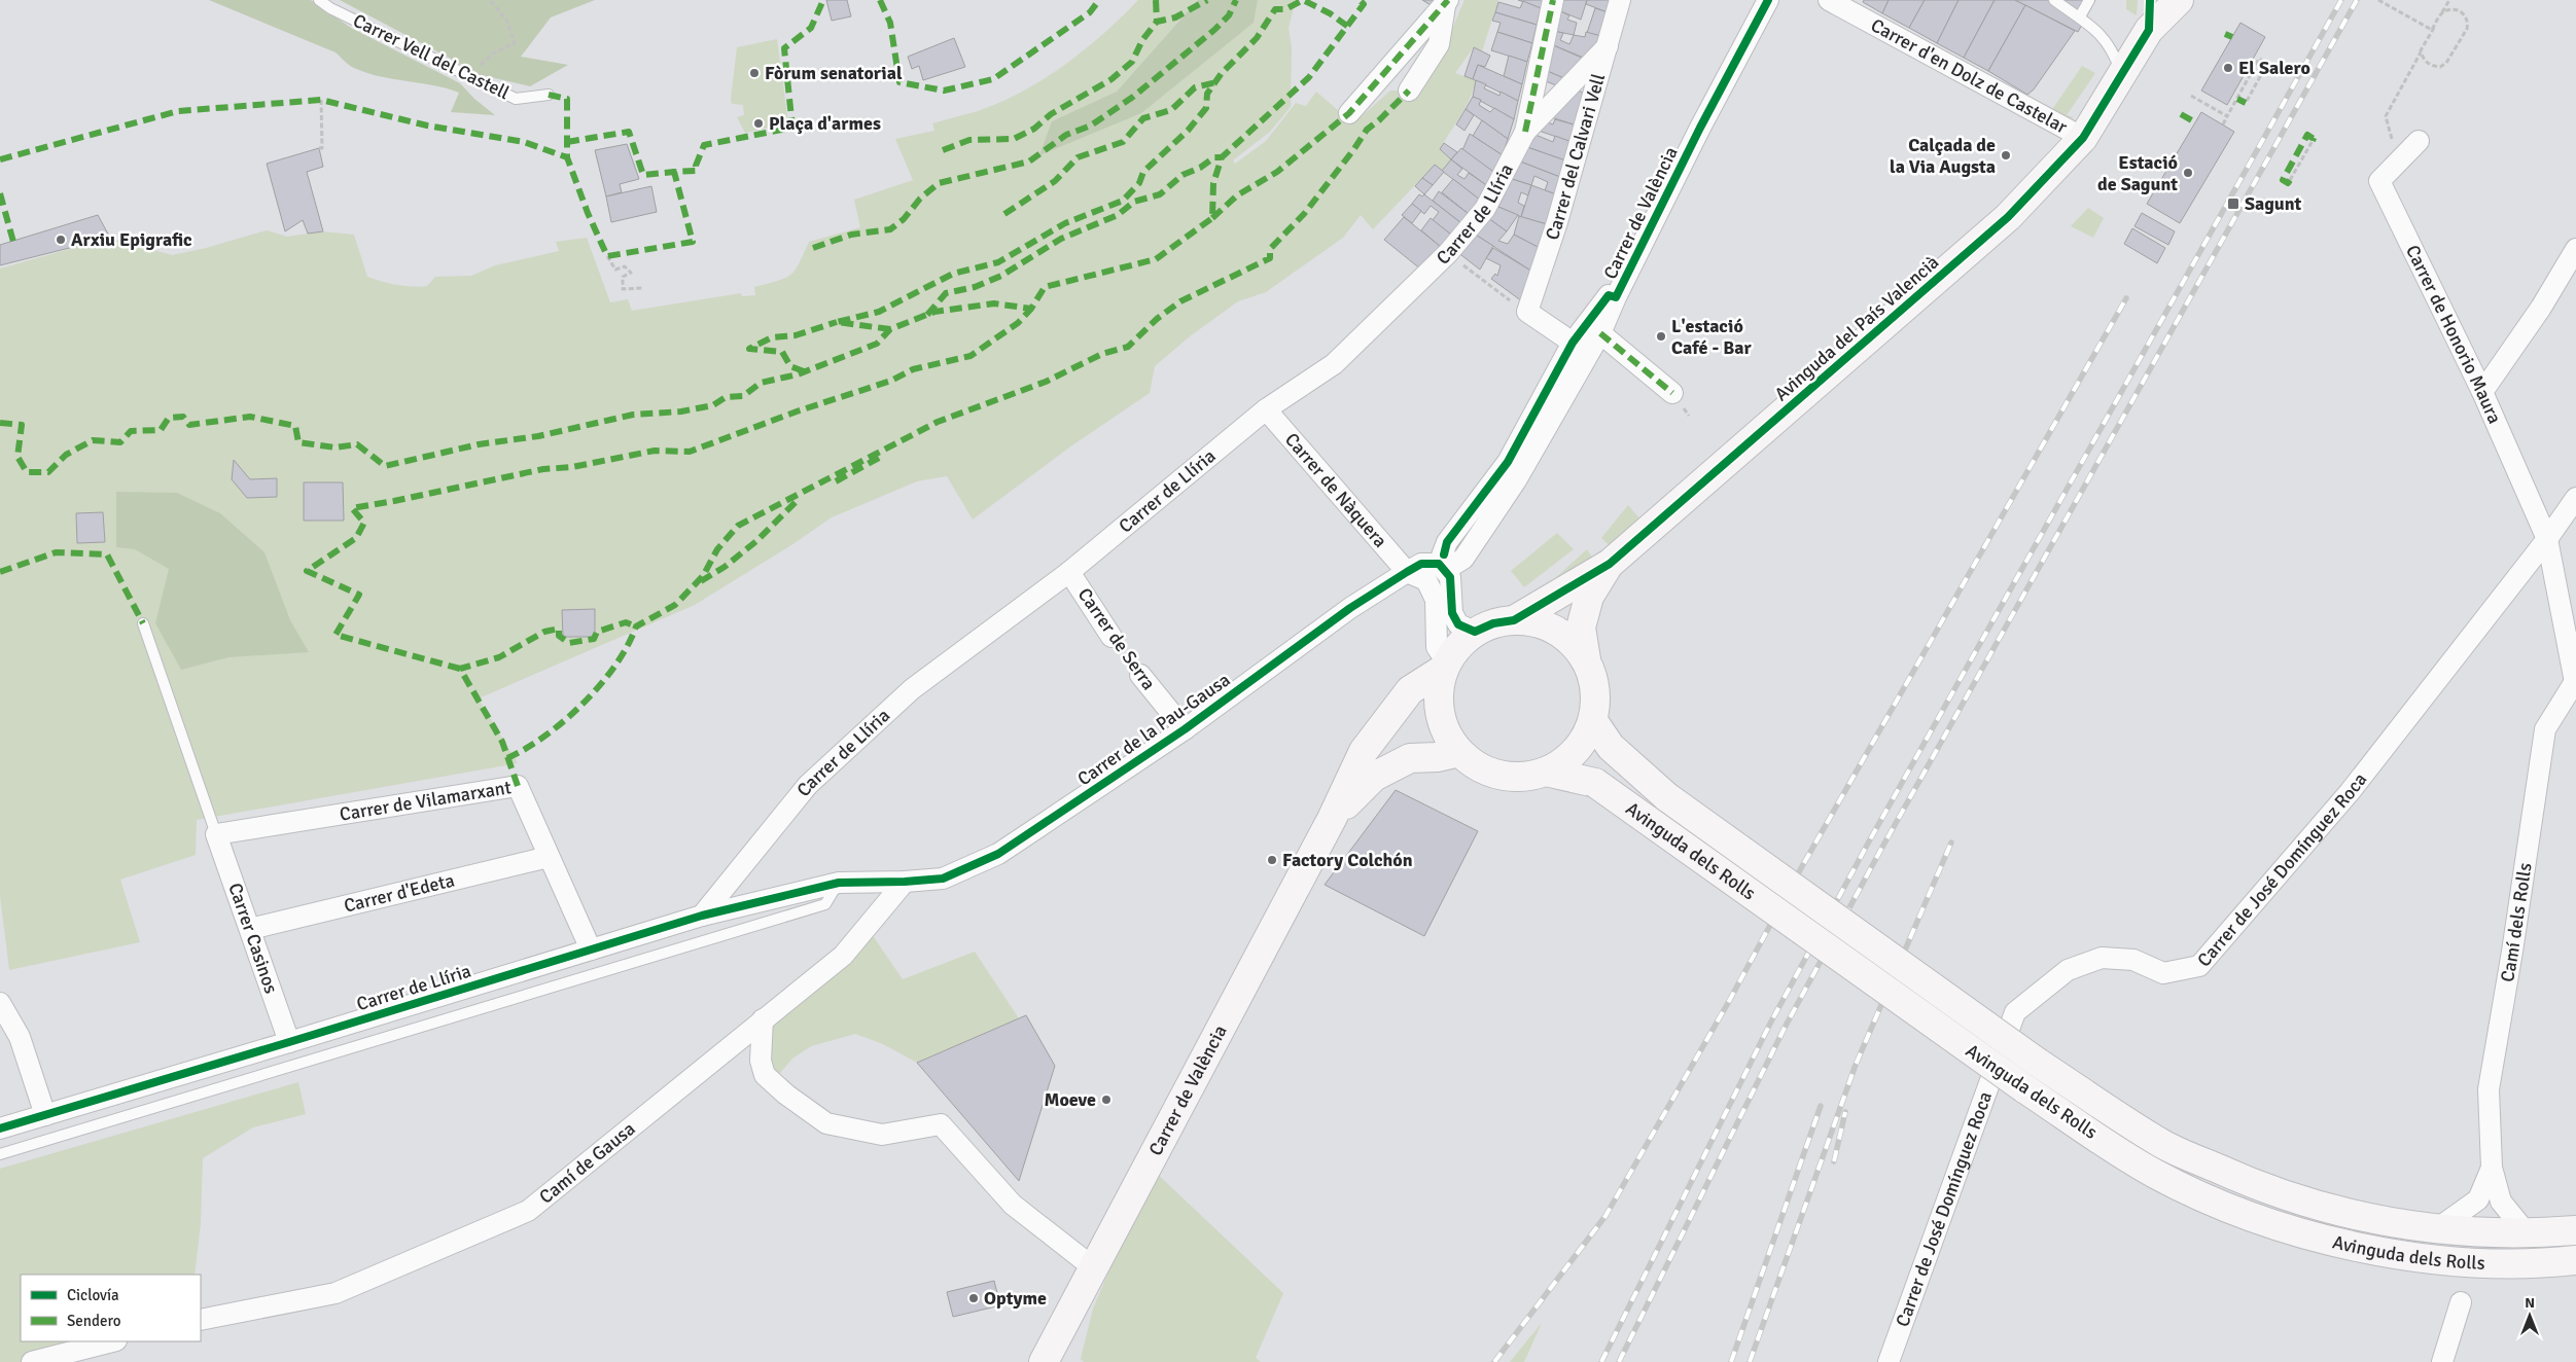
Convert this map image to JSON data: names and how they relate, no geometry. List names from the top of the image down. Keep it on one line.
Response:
{"streets":{"main road":["Carrer de València","Avinguda del País Valencià","Avinguda dels Rolls"],"street":["Carrer d'en Dolz de Castelar","Carrer del Calvari Vell","Carrer de Llíria","Carrer de Honorio Maura","Carrer de Nàquera","Carrer de Serra","Carrer de la Pau-Gausa","Carrer de Vilamarxant","Carrer de José Domínguez Roca","Carrer d'Edeta","Camí dels Rolls","Carrer Casinos","Camí de Gausa"],"lane":["Carrer Vell del Castell"]},"crossings":[["Carrer d'en Dolz de Castelar","Avinguda del País Valencià"],["Carrer del Calvari Vell","Carrer de Llíria"],["Carrer de Llíria","Carrer de Nàquera"],["Carrer de Llíria","Carrer de Serra"],["Carrer de Llíria","Carrer de la Pau-Gausa"],["Carrer de Llíria","Carrer de Vilamarxant"],["Carrer de Llíria","Carrer Casinos"],["Carrer de València","Avinguda del País Valencià"],["Carrer de València","Avinguda dels Rolls"],["Avinguda del País Valencià","Avinguda dels Rolls"],["Carrer de Honorio Maura","Carrer de José Domínguez Roca"],["Carrer de Honorio Maura","Camí dels Rolls"],["Carrer de Nàquera","Carrer de la Pau-Gausa"],["Carrer de Serra","Carrer de la Pau-Gausa"],["Carrer de la Pau-Gausa","Camí de Gausa"],["Carrer de Vilamarxant","Carrer d'Edeta"],["Carrer de Vilamarxant","Carrer Casinos"],["Carrer d'Edeta","Carrer Casinos"]],"places":{"other":["El Salero","Fòrum senatorial","Plaça d'armes","Calçada de la Via Augsta","Estació de Sagunt","Arxiu Epigrafic","L'estació Café - Bar","Factory Colchón","Moeve","Optyme"],"transit":["Sagunt"]},"legend":["Ciclovía","Sendero"],"north":"top"}
